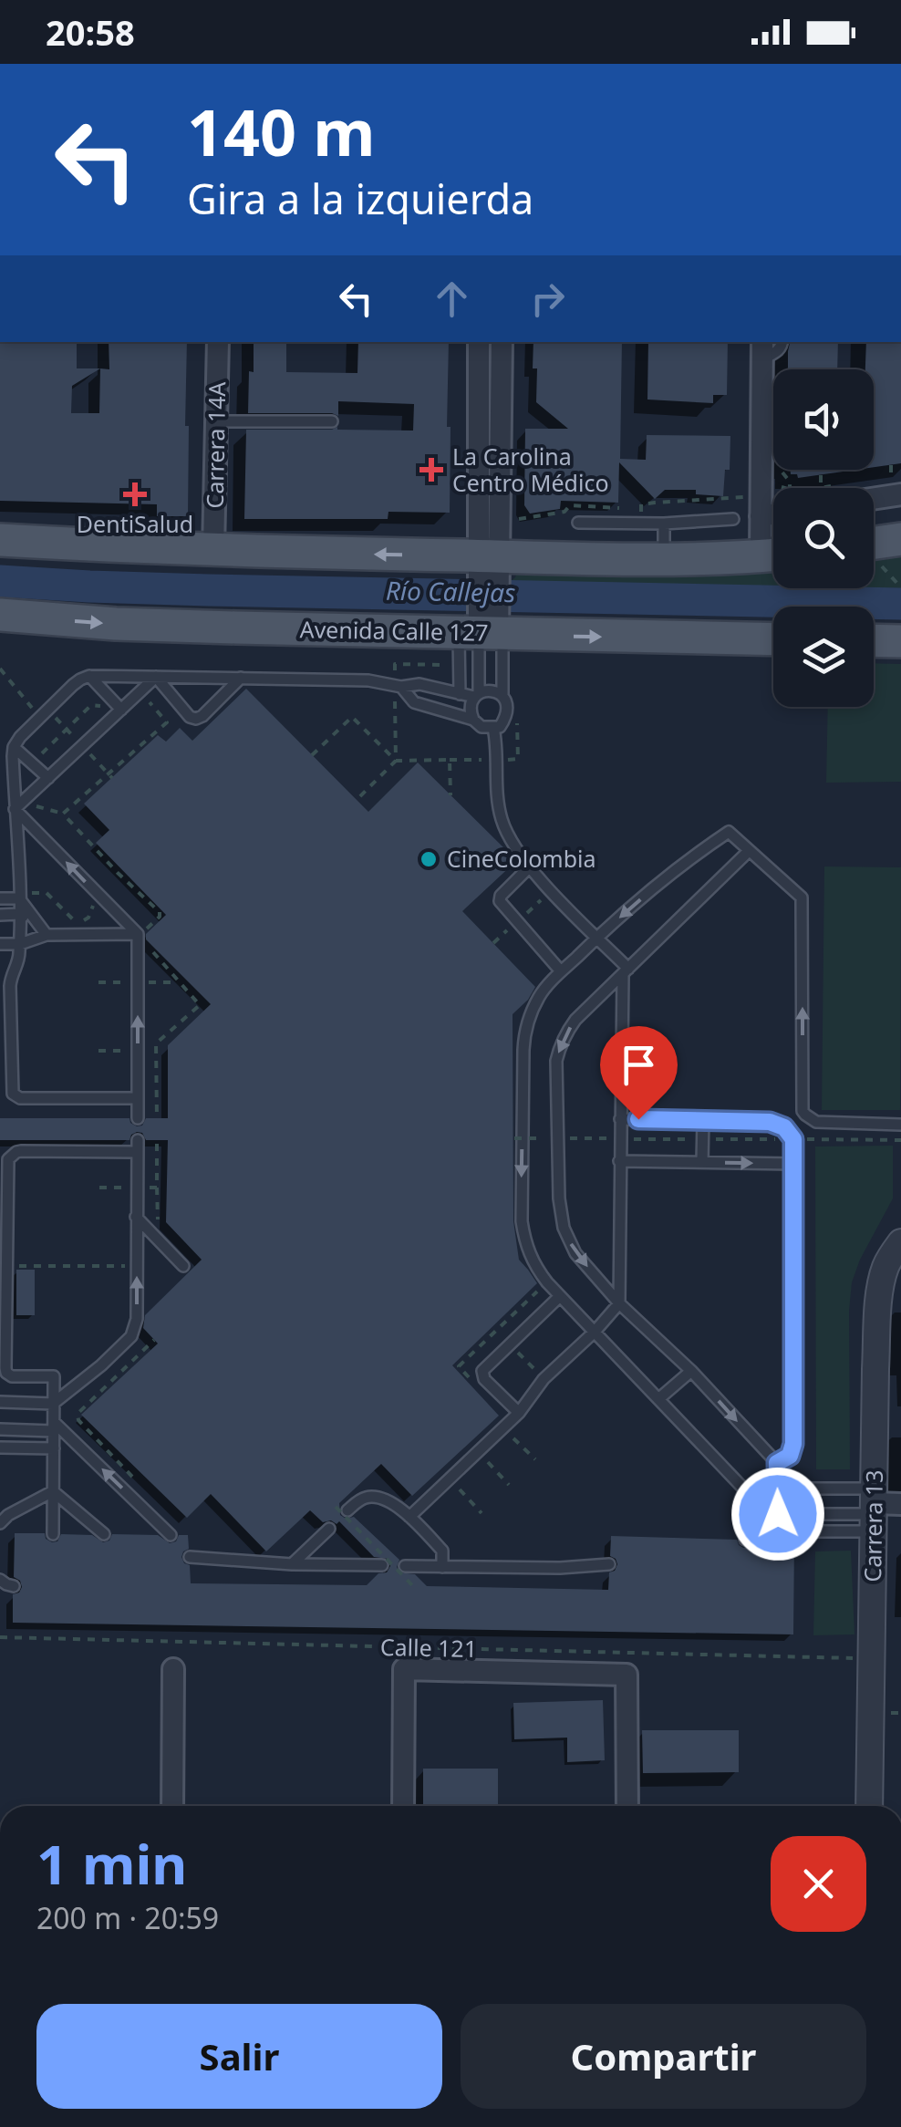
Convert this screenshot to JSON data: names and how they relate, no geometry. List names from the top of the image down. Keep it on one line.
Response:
{"streets":{"main road":["Avenida Calle 127"],"street":["Carrera 14A","Carrera 13","Calle 121"]},"water":["Río Callejas"],"places":{"health":["La Carolina Centro Médico","DentiSalud"],"other":["CineColombia"]},"page":{"status":"20:58","turn":["140 m","Gira a la izquierda"],"heading":["1 min","200 m · 20:59"],"buttons":["Salir","Compartir"]}}
